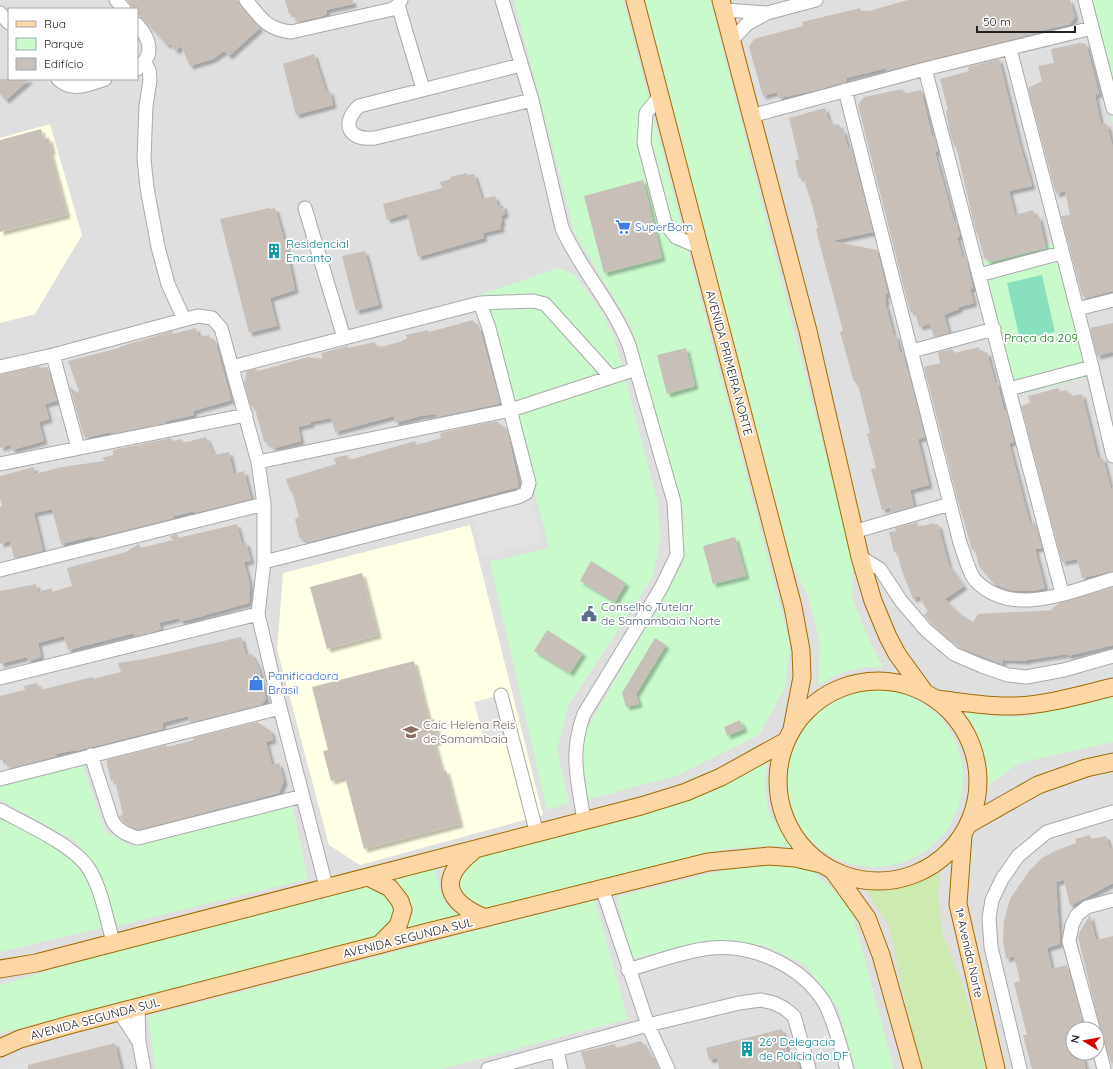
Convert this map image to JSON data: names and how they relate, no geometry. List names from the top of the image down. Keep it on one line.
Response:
{"streets":{"main road":["AVENIDA PRIMEIRA NORTE","AVENIDA SEGUNDA SUL","1ᵃ Avenida Norte"]},"crossings":[["AVENIDA PRIMEIRA NORTE","AVENIDA SEGUNDA SUL"],["AVENIDA SEGUNDA SUL","1ᵃ Avenida Norte"]],"parks":["Praça da 209"],"places":{"supermarket":["SuperBom"],"building":["Residencial Encanto","26ª Delegacia de Polícia do DF"],"public building":["Conselho Tutelar de Samambaia Norte"],"shop":["Panificadora Brasil"],"school or university":["Caic Helena Reis de Samambaia"]},"legend":["Rua","Parque","Edifício"],"scale_bar":"50 m","north":"left"}
